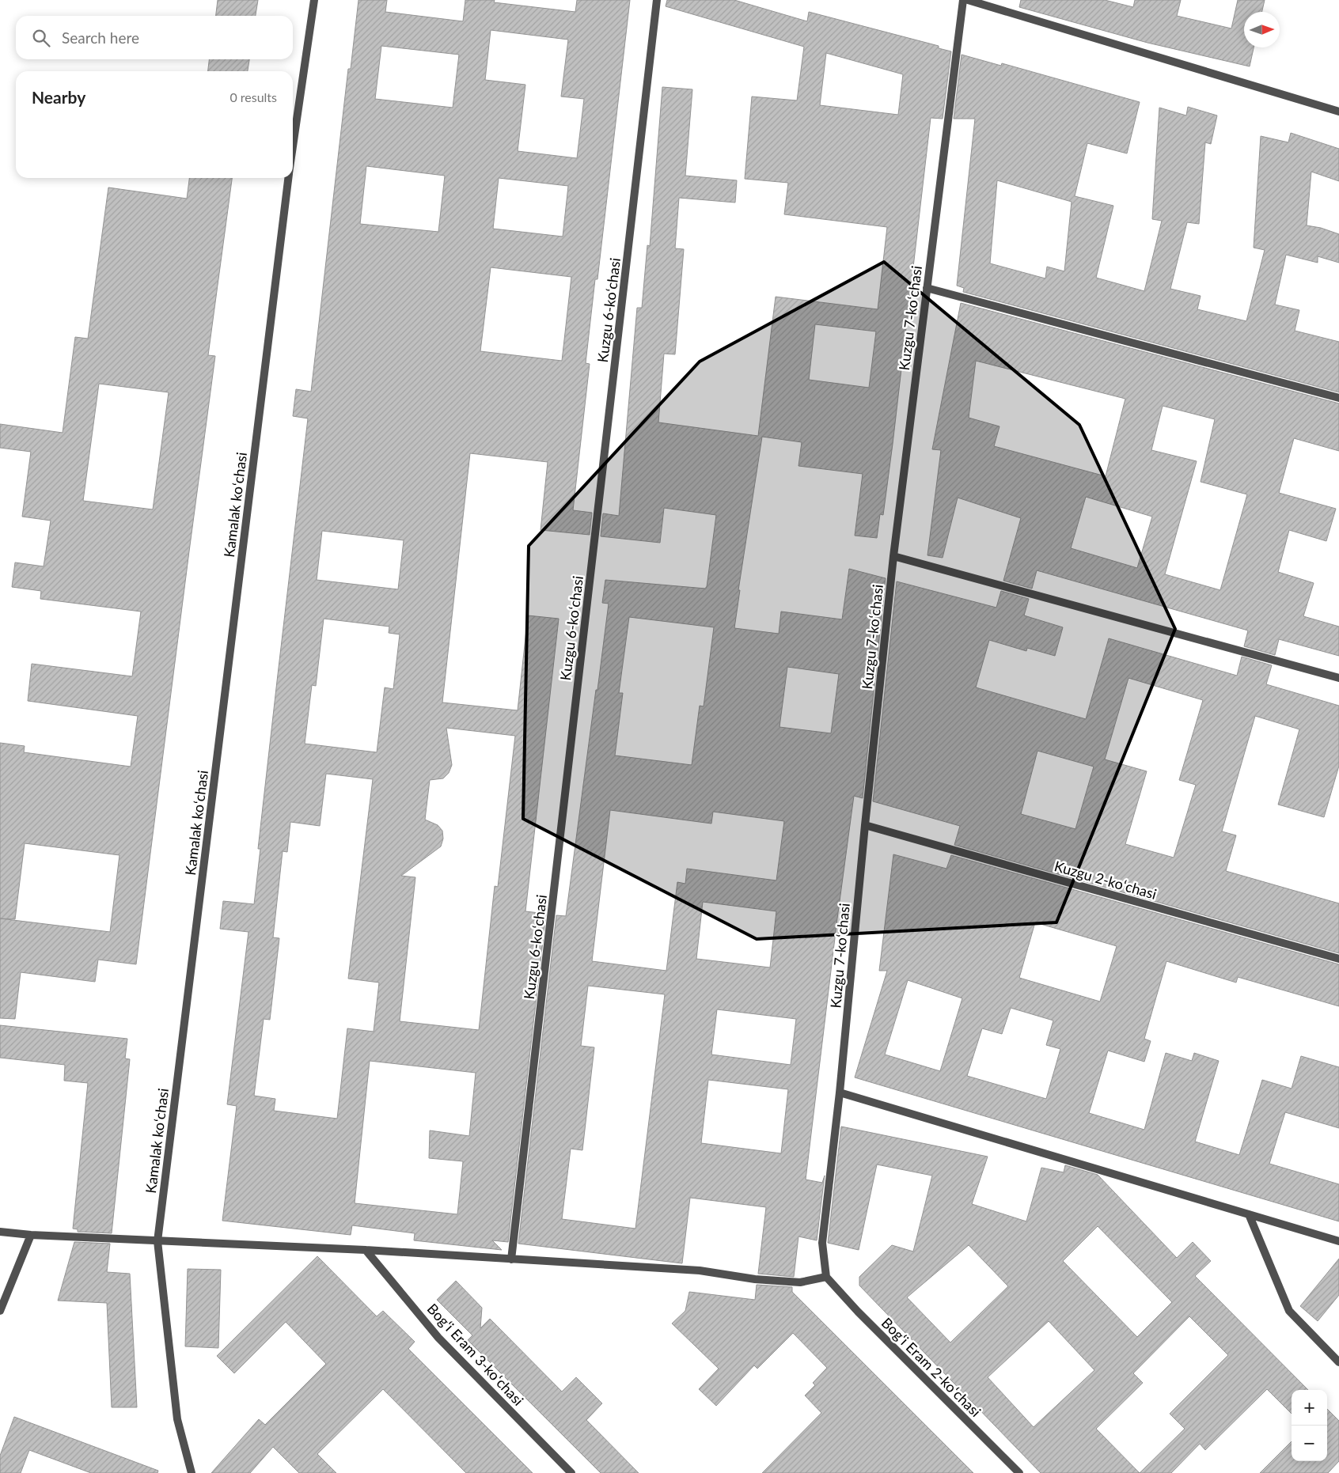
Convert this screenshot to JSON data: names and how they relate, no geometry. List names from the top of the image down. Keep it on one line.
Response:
{"streets":{"street":["Kuzgu 6-koʻchasi","Kuzgu 7-koʻchasi","Kamalak koʻchasi","Kuzgu 2-koʻchasi","Bogʻi Eram 3-koʻchasi","Bogʻi Eram 2-koʻchasi"]},"crossings":[["Kuzgu 7-koʻchasi","Kuzgu 2-koʻchasi"],["Kuzgu 7-koʻchasi","Bogʻi Eram 2-koʻchasi"]],"north":"right","page":{"search":"Search here","heading":["Nearby","0 results"],"map_buttons":["+","−"]}}
